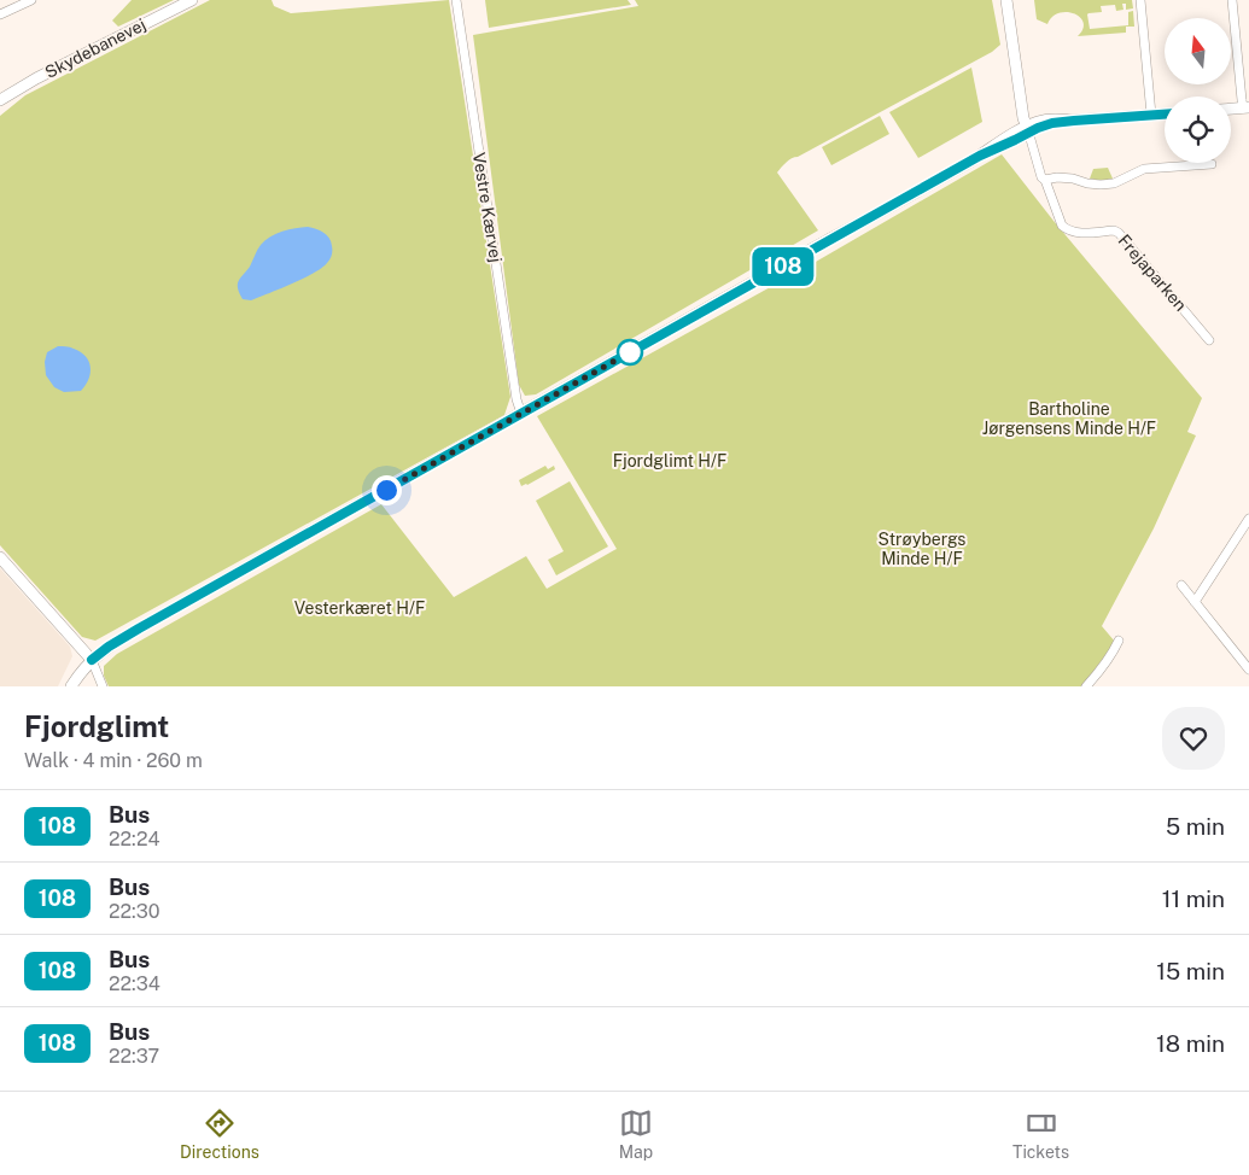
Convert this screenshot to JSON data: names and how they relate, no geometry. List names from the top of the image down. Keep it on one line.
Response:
{"streets":{"street":["Skydebanevej","Vestre Kærvej","Frejaparken"]},"parks":["Bartholine Jørgensens Minde H/F","Fjordglimt H/F","Strøybergs Minde H/F","Vesterkæret H/F"],"lines":["bus line 108"],"north":"top","page":{"on_map":"108","heading":["Fjordglimt","Walk · 4 min · 260 m"],"list":[{"mark":"108","name":"Bus","note":"22:24","value":"5 min"},{"mark":"108","name":"Bus","note":"22:30","value":"11 min"},{"mark":"108","name":"Bus","note":"22:34","value":"15 min"},{"mark":"108","name":"Bus","note":"22:37","value":"18 min"}],"tabs":["Directions","Map","Tickets"]}}
